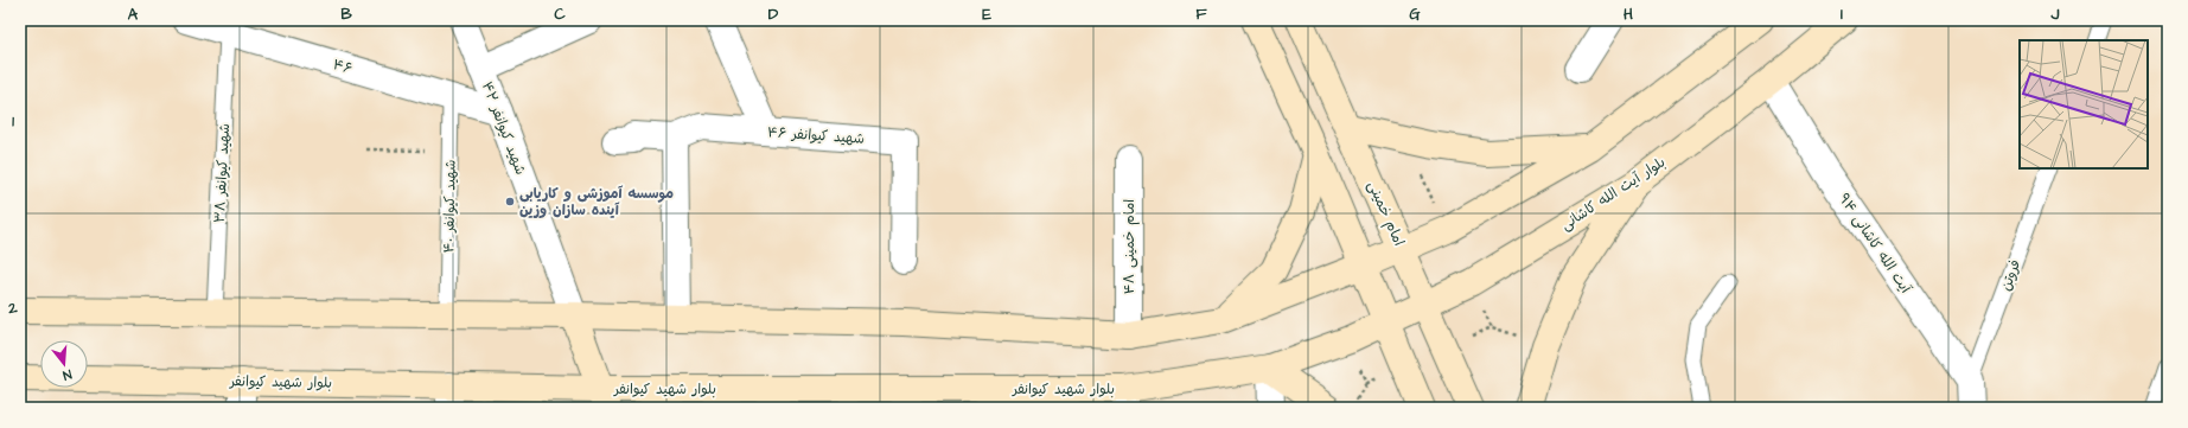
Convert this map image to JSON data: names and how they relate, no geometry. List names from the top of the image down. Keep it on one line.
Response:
{"streets":{"main road":["بلوار آیت الله کاشانی","امام خمینی","بلوار شهید کیوانفر"],"street":["۴۶","شهید کیوانفر ۴۲","شهید کیوانفر ۴۶","آیت الله کاشانی ۹۴","امام خمینی ۴۸"],"lane":["شهید کیوانفر ۳۸","شهید کیوانفر ۴۰","فروتن"]},"crossings":[["۴۶","شهید کیوانفر ۴۲"],["۴۶","شهید کیوانفر ۳۸"],["۴۶","شهید کیوانفر ۴۰"],["بلوار آیت الله کاشانی","امام خمینی"],["بلوار آیت الله کاشانی","آیت الله کاشانی ۹۴"],["بلوار آیت الله کاشانی","بلوار شهید کیوانفر"],["آیت الله کاشانی ۹۴","فروتن"]],"places":["موسسه آموزشی و کاریابی آینده سازان وزین"],"north":"bottom","grid":{"columns":["A","B","C","D","E","F","G","H","I","J"],"rows":["1","2"]}}
